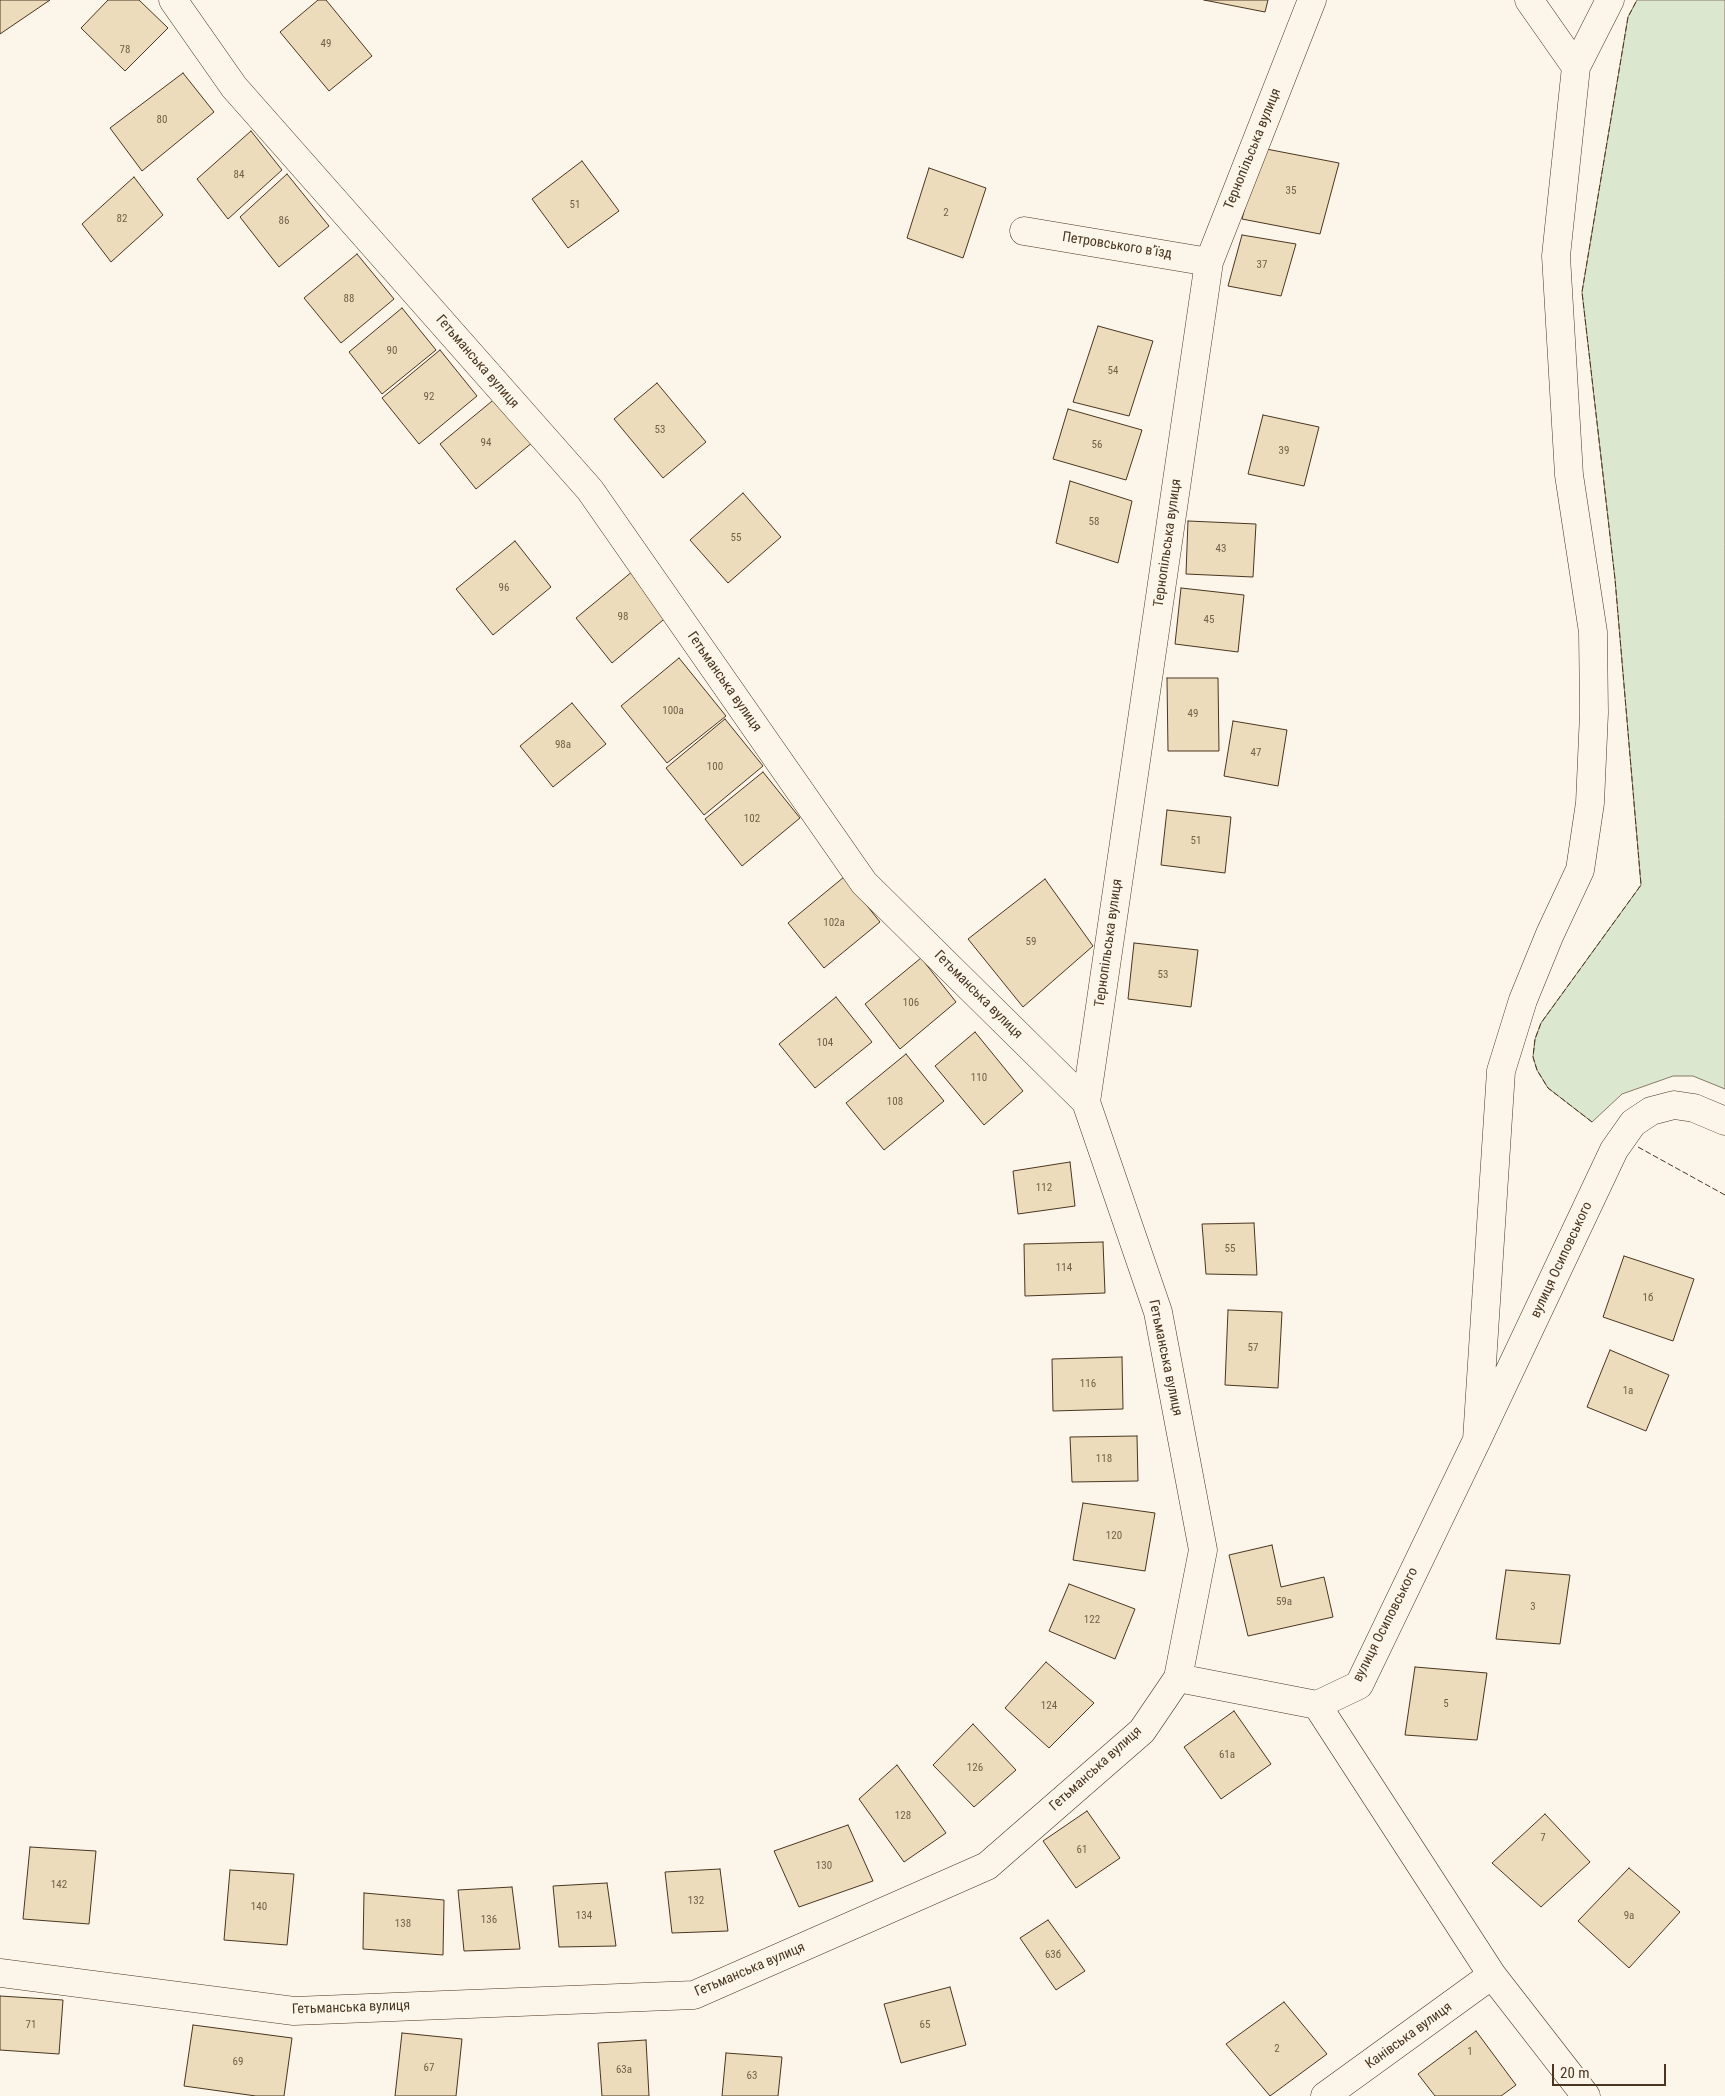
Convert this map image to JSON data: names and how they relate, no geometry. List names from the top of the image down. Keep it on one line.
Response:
{"streets":{"street":["Тернопільська вулиця","Петровського в’їзд","Гетьманська вулиця","вулиця Осиповського","Канівська вулиця"]},"crossings":[["Тернопільська вулиця","Петровського в’їзд"],["Тернопільська вулиця","Гетьманська вулиця"]],"house_numbers":["49","78","80","84","35","51","2","82","86","37","88","90","54","92","53","94","56","39","58","55","43","96","98","45","100а","49","98а","47","100","102","51","102а","59","53","106","104","110","108","112","55","114","1б","57","116","1а","118","120","59а","3","122","5","124","61а","126","128","7","61","130","142","132","140","134","9а","136","138","63б","71","65","2","1","69","67","63а","63"],"scale_bar":"20 m"}
